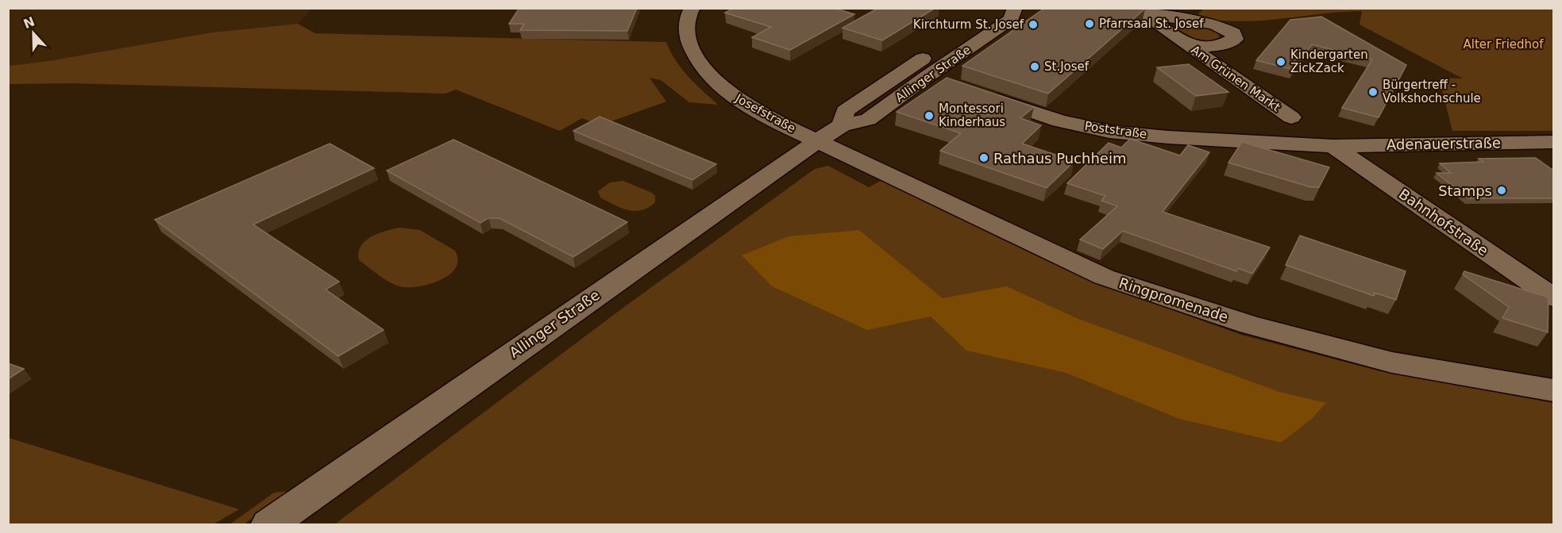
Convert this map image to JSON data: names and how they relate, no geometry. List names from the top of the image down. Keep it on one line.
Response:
{"streets":{"street":["Allinger Straße","Am Grünen Markt","Josefstraße","Poststraße","Adenauerstraße","Bahnhofstraße","Ringpromenade"]},"crossings":[["Allinger Straße","Josefstraße"],["Allinger Straße","Ringpromenade"],["Josefstraße","Ringpromenade"],["Poststraße","Adenauerstraße"],["Poststraße","Bahnhofstraße"],["Adenauerstraße","Bahnhofstraße"]],"parks":["Alter Friedhof"],"places":["Pfarrsaal St. Josef","Kirchturm St. Josef","Kindergarten ZickZack","St.Josef","Bürgertreff - Volkshochschule","Montessori Kinderhaus","Rathaus Puchheim","Stamps"],"north":"top"}
